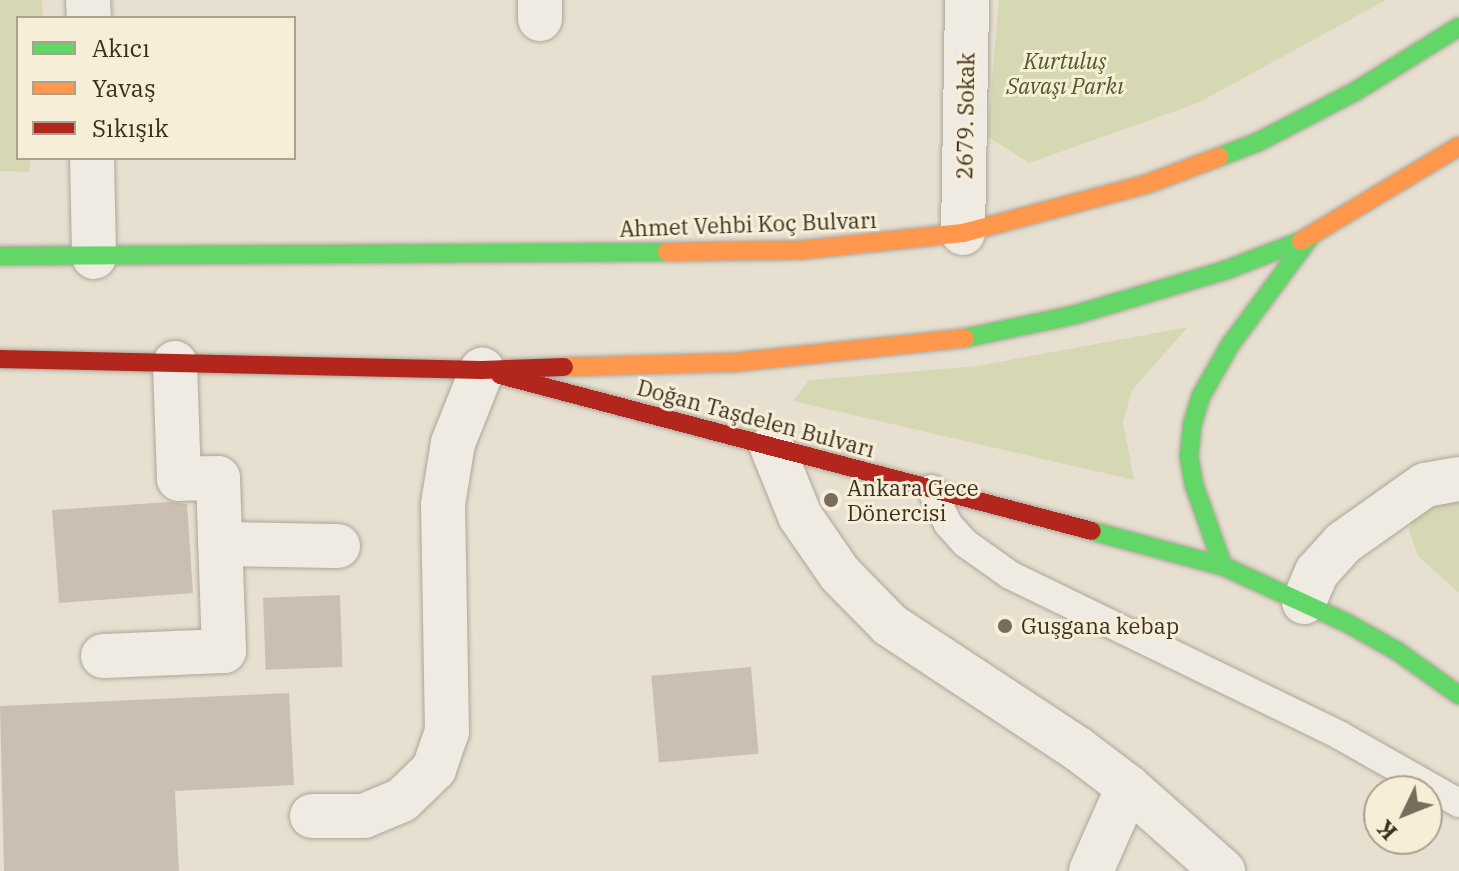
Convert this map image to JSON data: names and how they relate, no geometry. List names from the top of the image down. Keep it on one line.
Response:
{"streets":{"main road":["Ahmet Vehbi Koç Bulvarı","Doğan Taşdelen Bulvarı"],"street":["2679. Sokak"]},"crossings":[["2679. Sokak","Ahmet Vehbi Koç Bulvarı"]],"parks":["Kurtuluş Savaşı Parkı"],"places":["Ankara Gece Dönercisi","Guşgana kebap"],"legend":["Akıcı","Yavaş","Sıkışık"],"north":"bottom left"}
